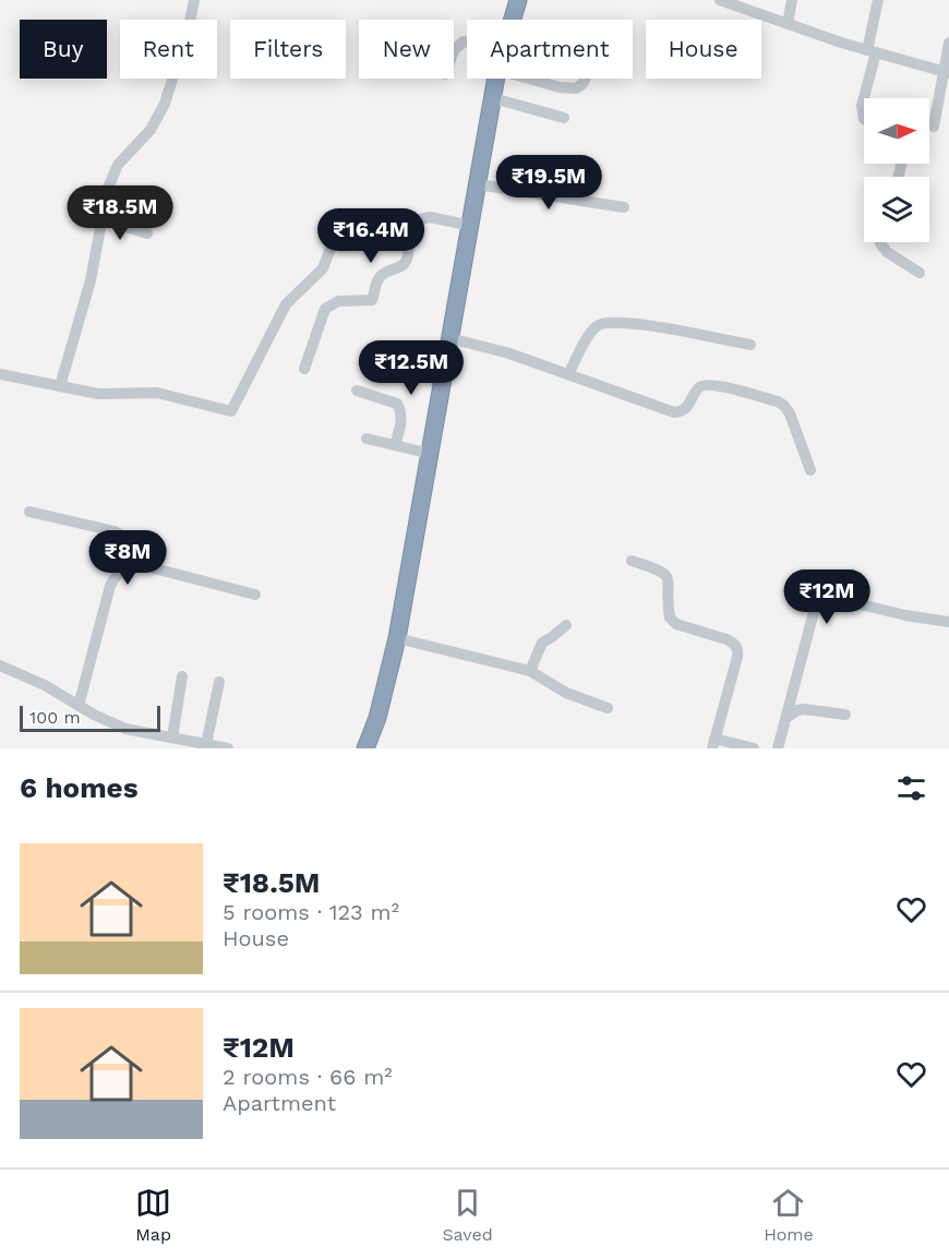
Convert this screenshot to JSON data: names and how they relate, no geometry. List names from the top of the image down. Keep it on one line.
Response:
{"scale_bar":"100 m","north":"right","page":{"chip":["Buy","Rent","Filters","New","Apartment","House"],"price":["₹19.5M","₹18.5M","₹16.4M","₹12.5M","₹8M","₹12M"],"scale":"100 m","heading":"6 homes","list":[{"name":"₹18.5M","note":"5 rooms · 123 m² · House"},{"name":"₹12M","note":"2 rooms · 66 m² · Apartment"}],"tabs":["Map","Saved","Home"]}}
